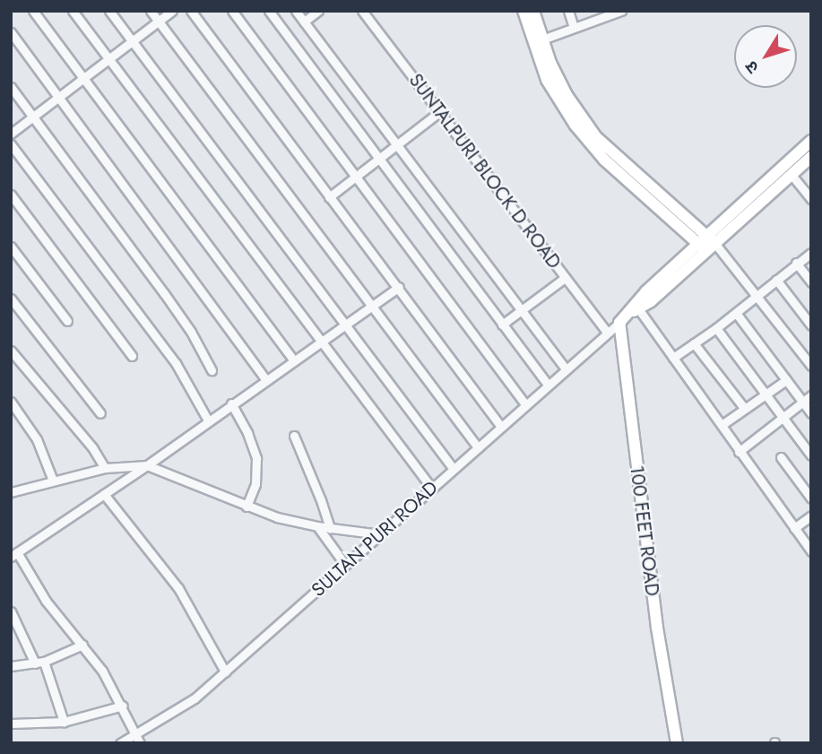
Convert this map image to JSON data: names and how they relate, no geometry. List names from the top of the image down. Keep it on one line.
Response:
{"streets":{"street":["SUNTALPURI BLOCK D ROAD","100 FEET ROAD","SULTAN PURI ROAD"]},"crossings":[["SUNTALPURI BLOCK D ROAD","SULTAN PURI ROAD"],["100 FEET ROAD","SULTAN PURI ROAD"]],"north":"bottom left"}
